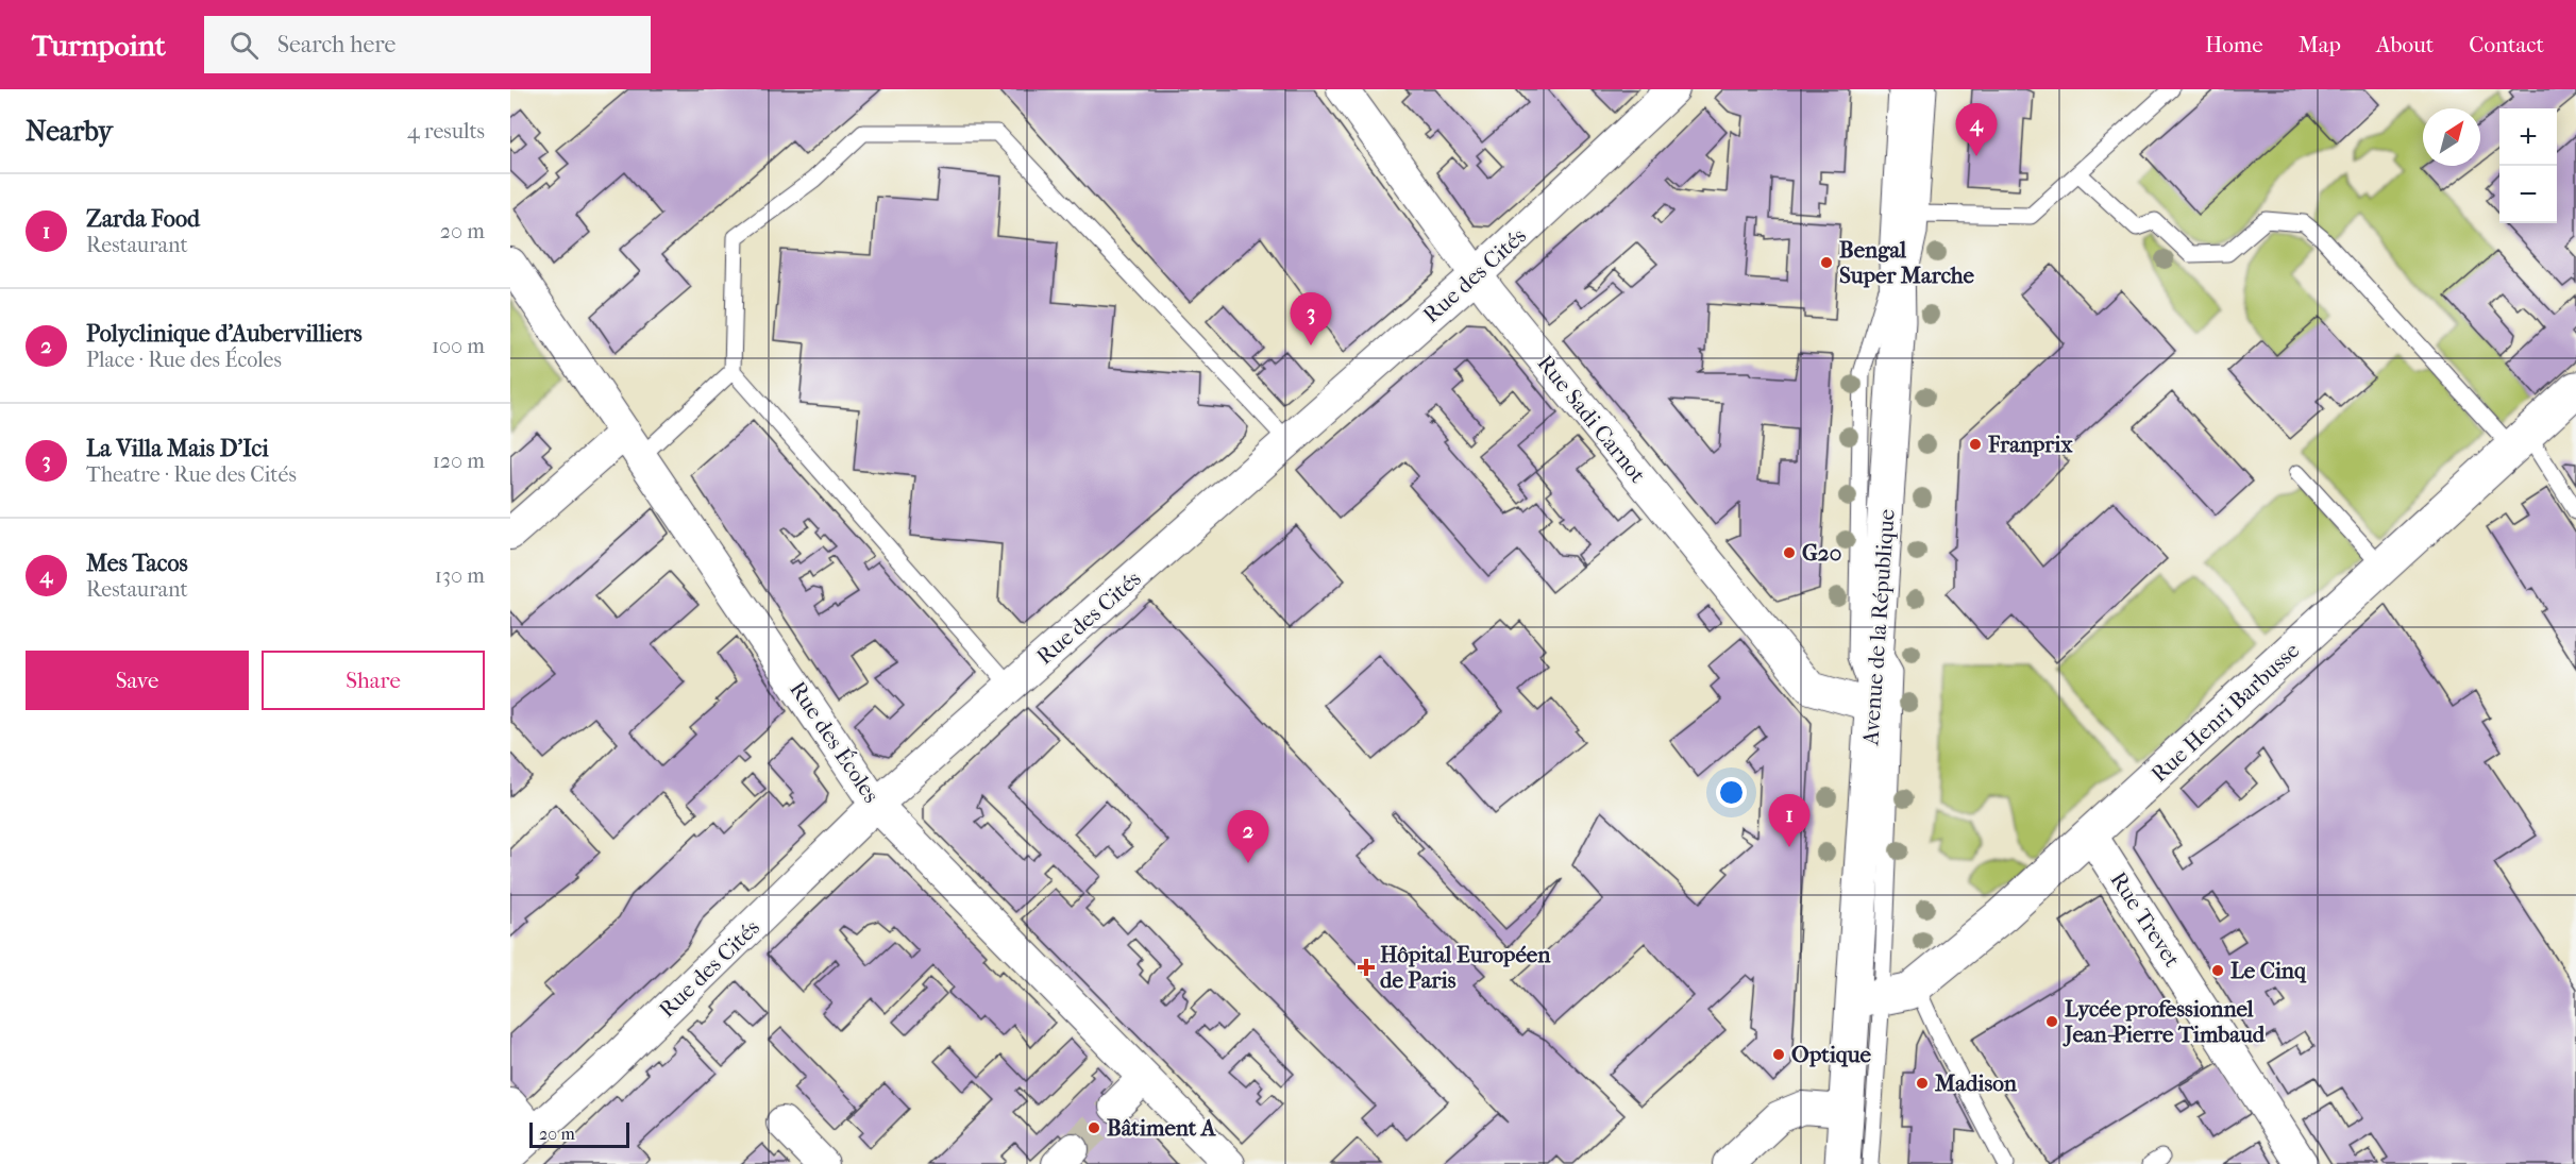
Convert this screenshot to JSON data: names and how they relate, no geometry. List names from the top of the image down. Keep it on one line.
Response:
{"streets":{"main road":["Avenue de la République","Rue Henri Barbusse"],"street":["Rue des Cités","Rue Sadi Carnot","Rue des Écoles","Rue Trevet"]},"crossings":[["Rue des Cités","Rue Sadi Carnot"],["Rue des Cités","Rue des Écoles"],["Rue Sadi Carnot","Avenue de la République"],["Avenue de la République","Rue Henri Barbusse"],["Rue Henri Barbusse","Rue Trevet"]],"places":{"other":["Bengal Super Marche","Franprix","G20","Le Cinq","Lycée professionnel Jean-Pierre Timbaud","Optique","Madison","Bâtiment A"],"health":["Hôpital Européen de Paris"]},"scale_bar":"20 m","north":"top right","page":{"header":"Turnpoint","search":"Search here","nav":["Home","Map","About","Contact"],"heading":["Nearby","4 results"],"pins":["4","3","1","2"],"map_buttons":["+","−"],"list":[{"mark":"1","name":"Zarda Food","note":"Restaurant","value":"20 m"},{"mark":"2","name":"Polyclinique d'Aubervilliers","note":"Place · Rue des Écoles","value":"100 m"},{"mark":"3","name":"La Villa Mais D’Ici","note":"Theatre · Rue des Cités","value":"120 m"},{"mark":"4","name":"Mes Tacos","note":"Restaurant","value":"130 m"}],"buttons":["Save","Share"],"scale":"20 m"}}
